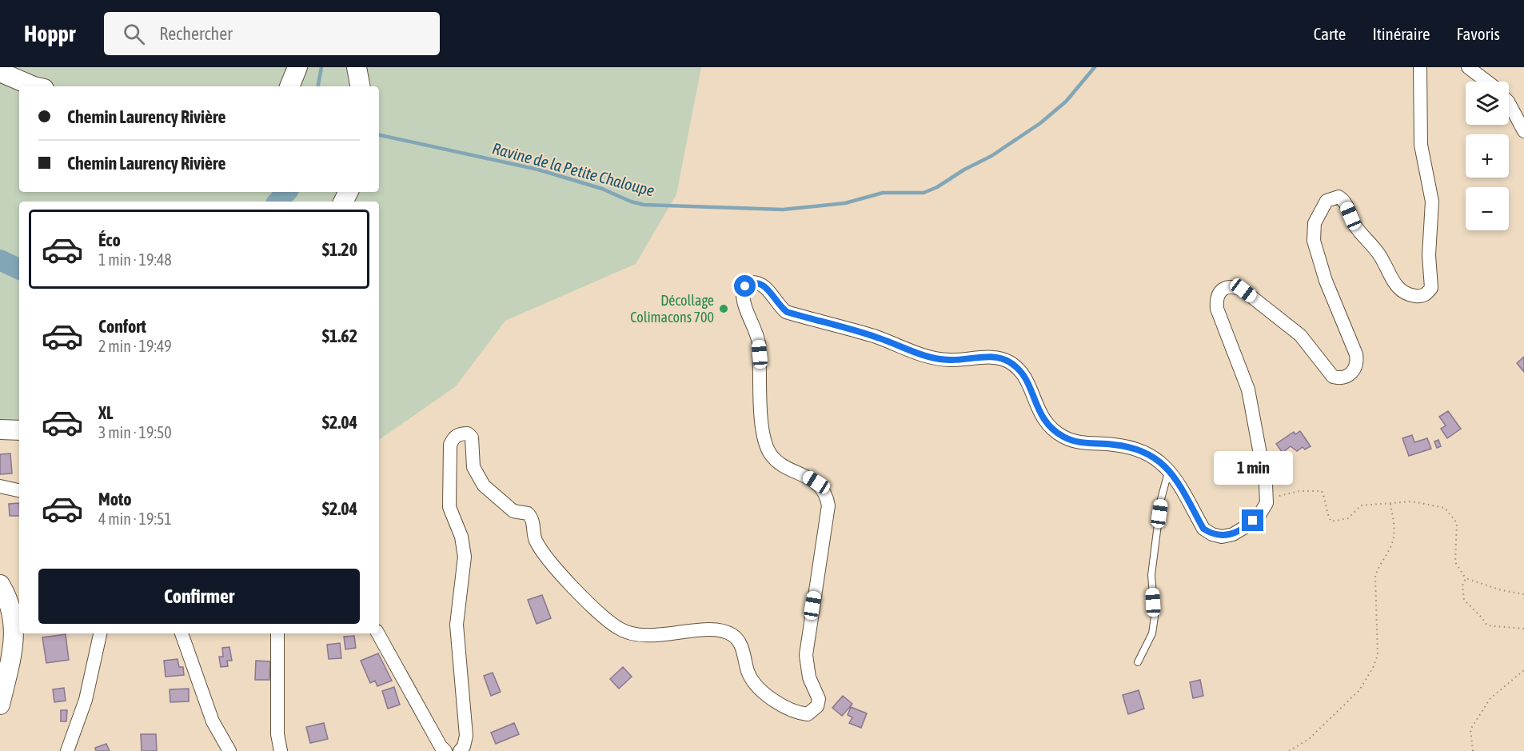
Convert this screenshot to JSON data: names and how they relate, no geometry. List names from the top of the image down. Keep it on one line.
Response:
{"water":["Ravine de la Petite Chaloupe"],"places":["Décollage Colimacons 700"],"page":{"header":"Hoppr","search":"Rechercher","nav":["Carte","Itinéraire","Favoris"],"map_buttons":["+","−"],"banner":["Chemin Laurency Rivière","Chemin Laurency Rivière"],"list":[{"name":"Éco","note":"1 min · 19:48","value":"$1.20"},{"name":"Confort","note":"2 min · 19:49","value":"$1.62"},{"name":"XL","note":"3 min · 19:50","value":"$2.04"},{"name":"Moto","note":"4 min · 19:51","value":"$2.04"}],"bubble":"1 min","buttons":"Confirmer"}}
